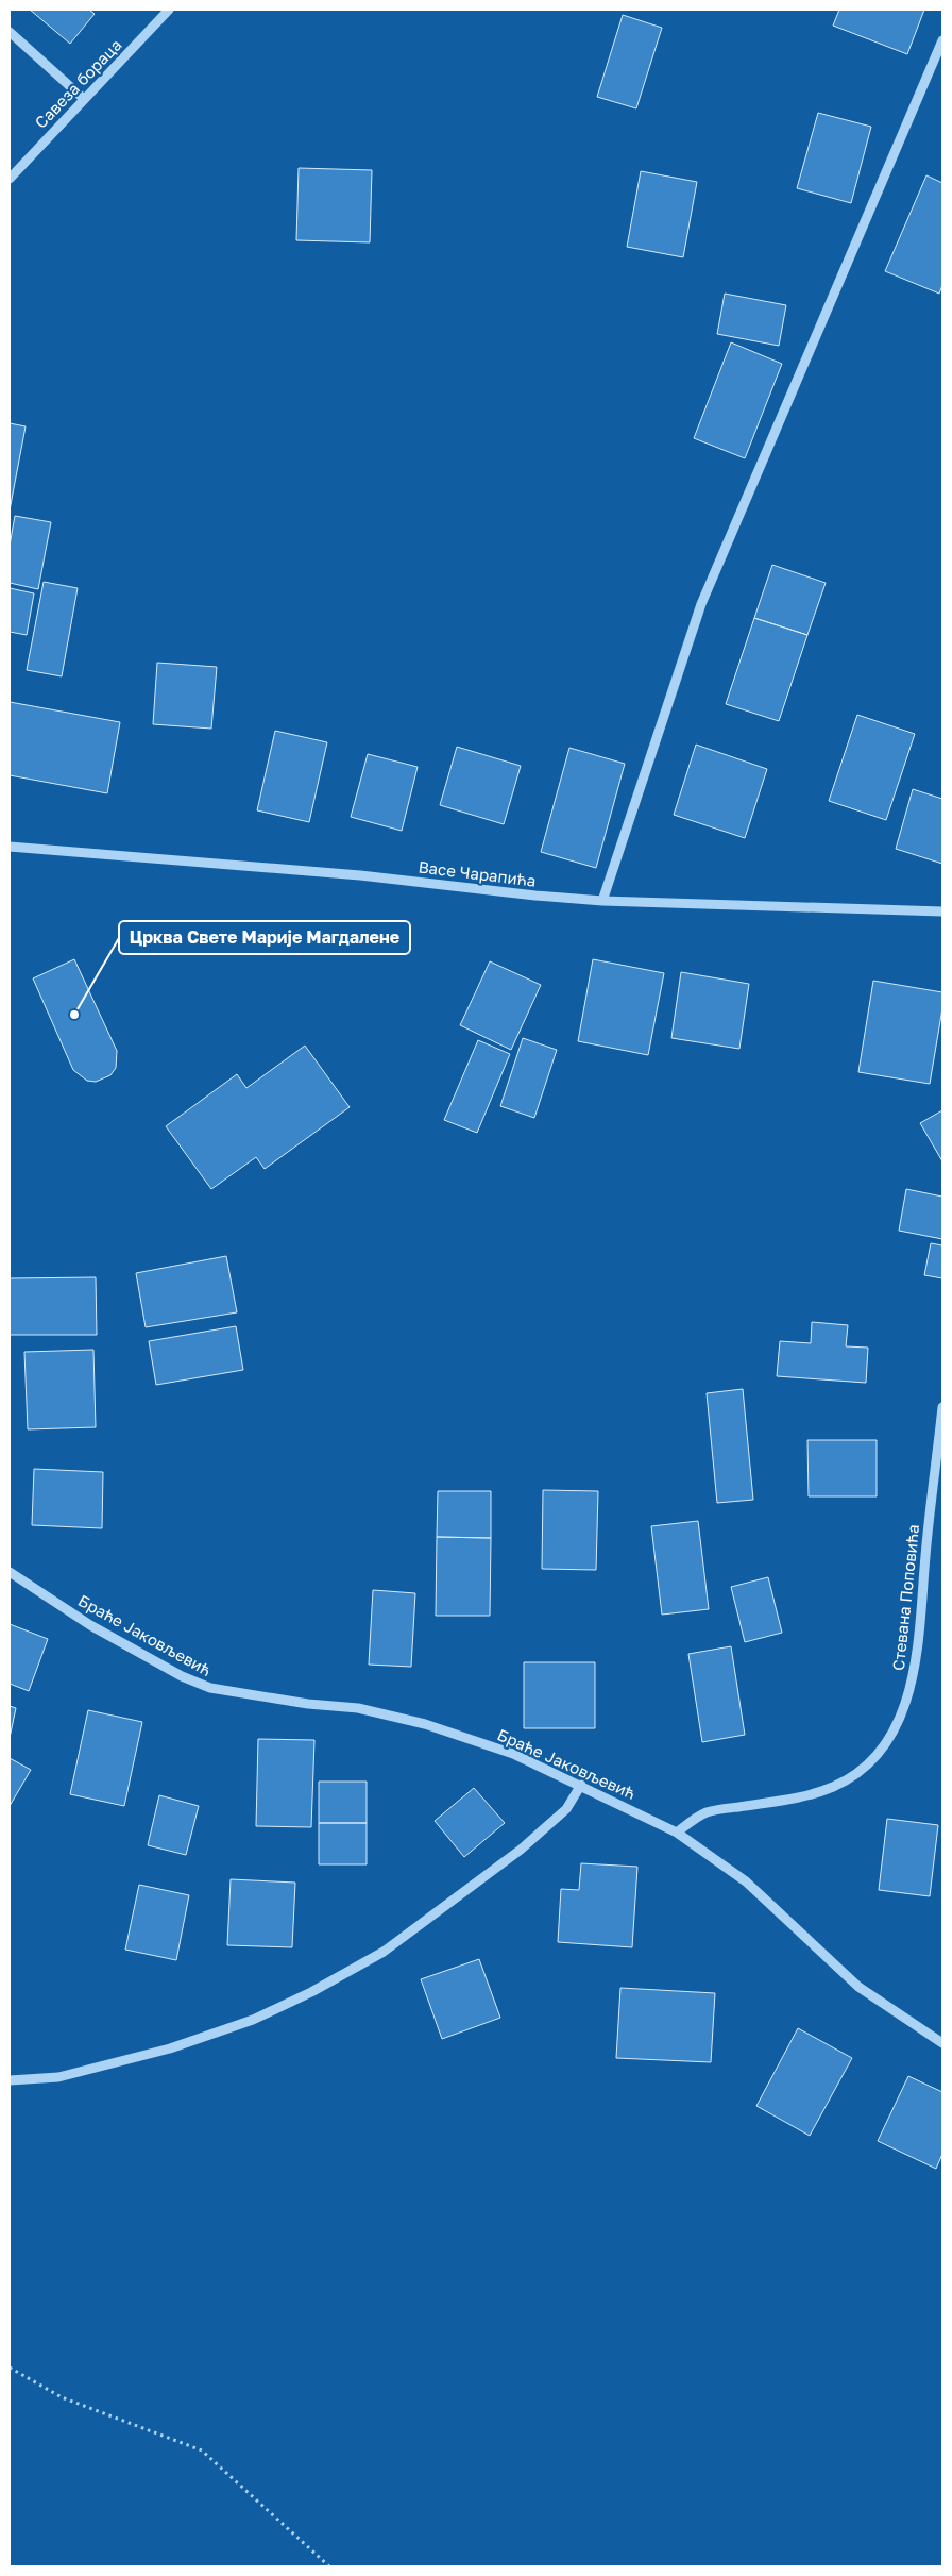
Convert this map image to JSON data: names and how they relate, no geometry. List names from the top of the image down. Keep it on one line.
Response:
{"streets":{"street":["Савеза бораца","Васе Чарапића","Стевана Поповића","Браће Јаковљевић"]},"crossings":[["Стевана Поповића","Браће Јаковљевић"]],"places":["Црква Свете Марије Магдалене"]}
